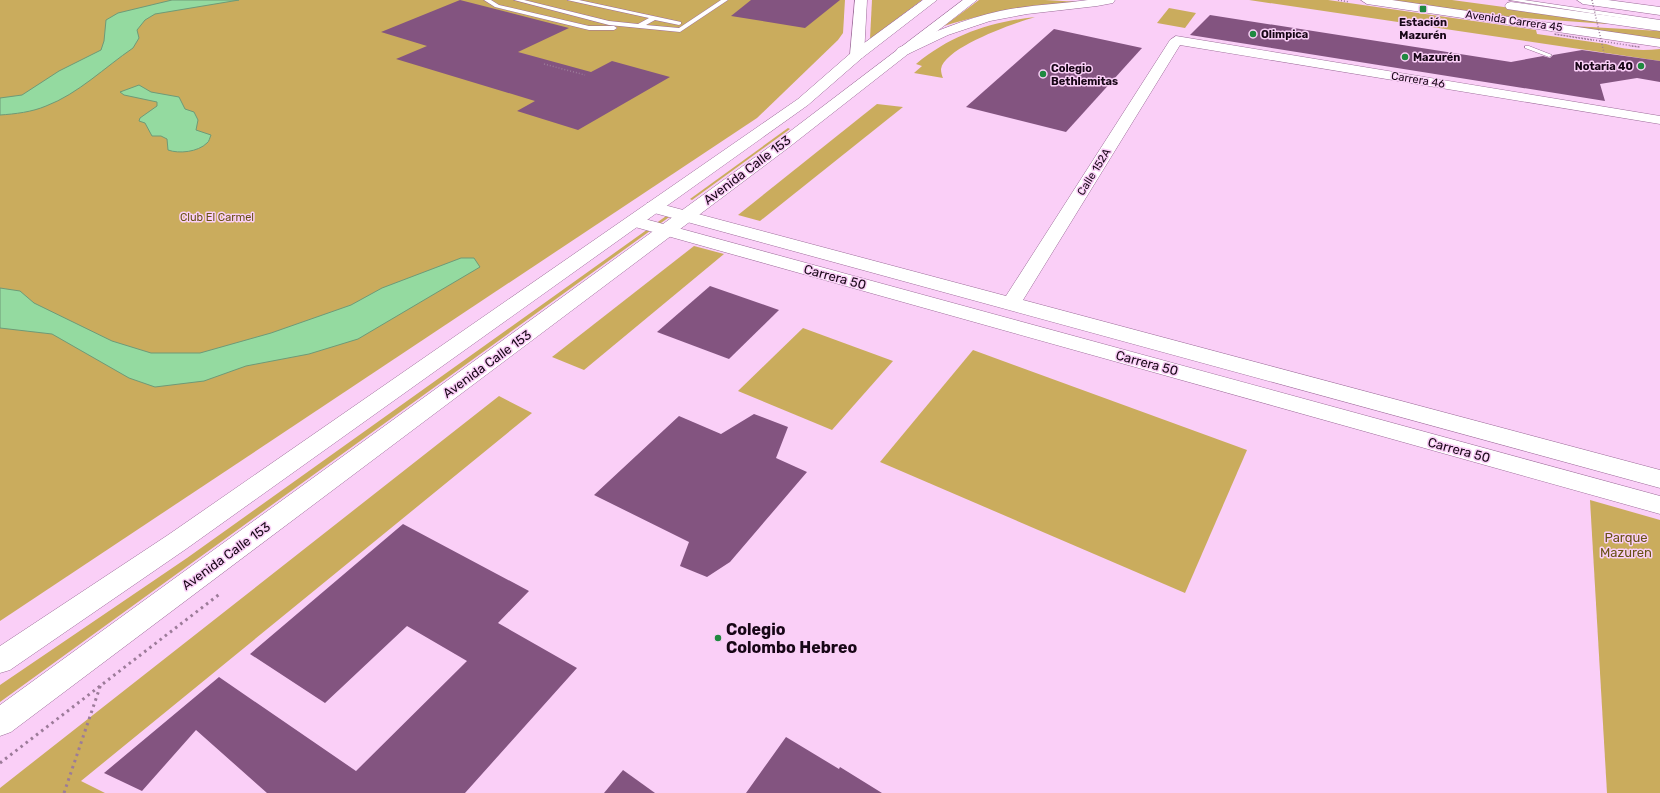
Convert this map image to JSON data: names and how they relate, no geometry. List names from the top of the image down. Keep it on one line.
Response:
{"streets":{"main road":["Avenida Carrera 45","Carrera 46","Avenida Calle 153","Calle 152A","Carrera 50"]},"crossings":[["Carrera 46","Calle 152A"],["Avenida Calle 153","Carrera 50"],["Calle 152A","Carrera 50"]],"parks":["Club El Carmel","Parque Mazuren"],"places":{"transit":["Estación Mazurén"],"other":["Olimpica","Mazurén","Notaria 40","Colegio Bethlemitas","Colegio Colombo Hebreo"]}}
